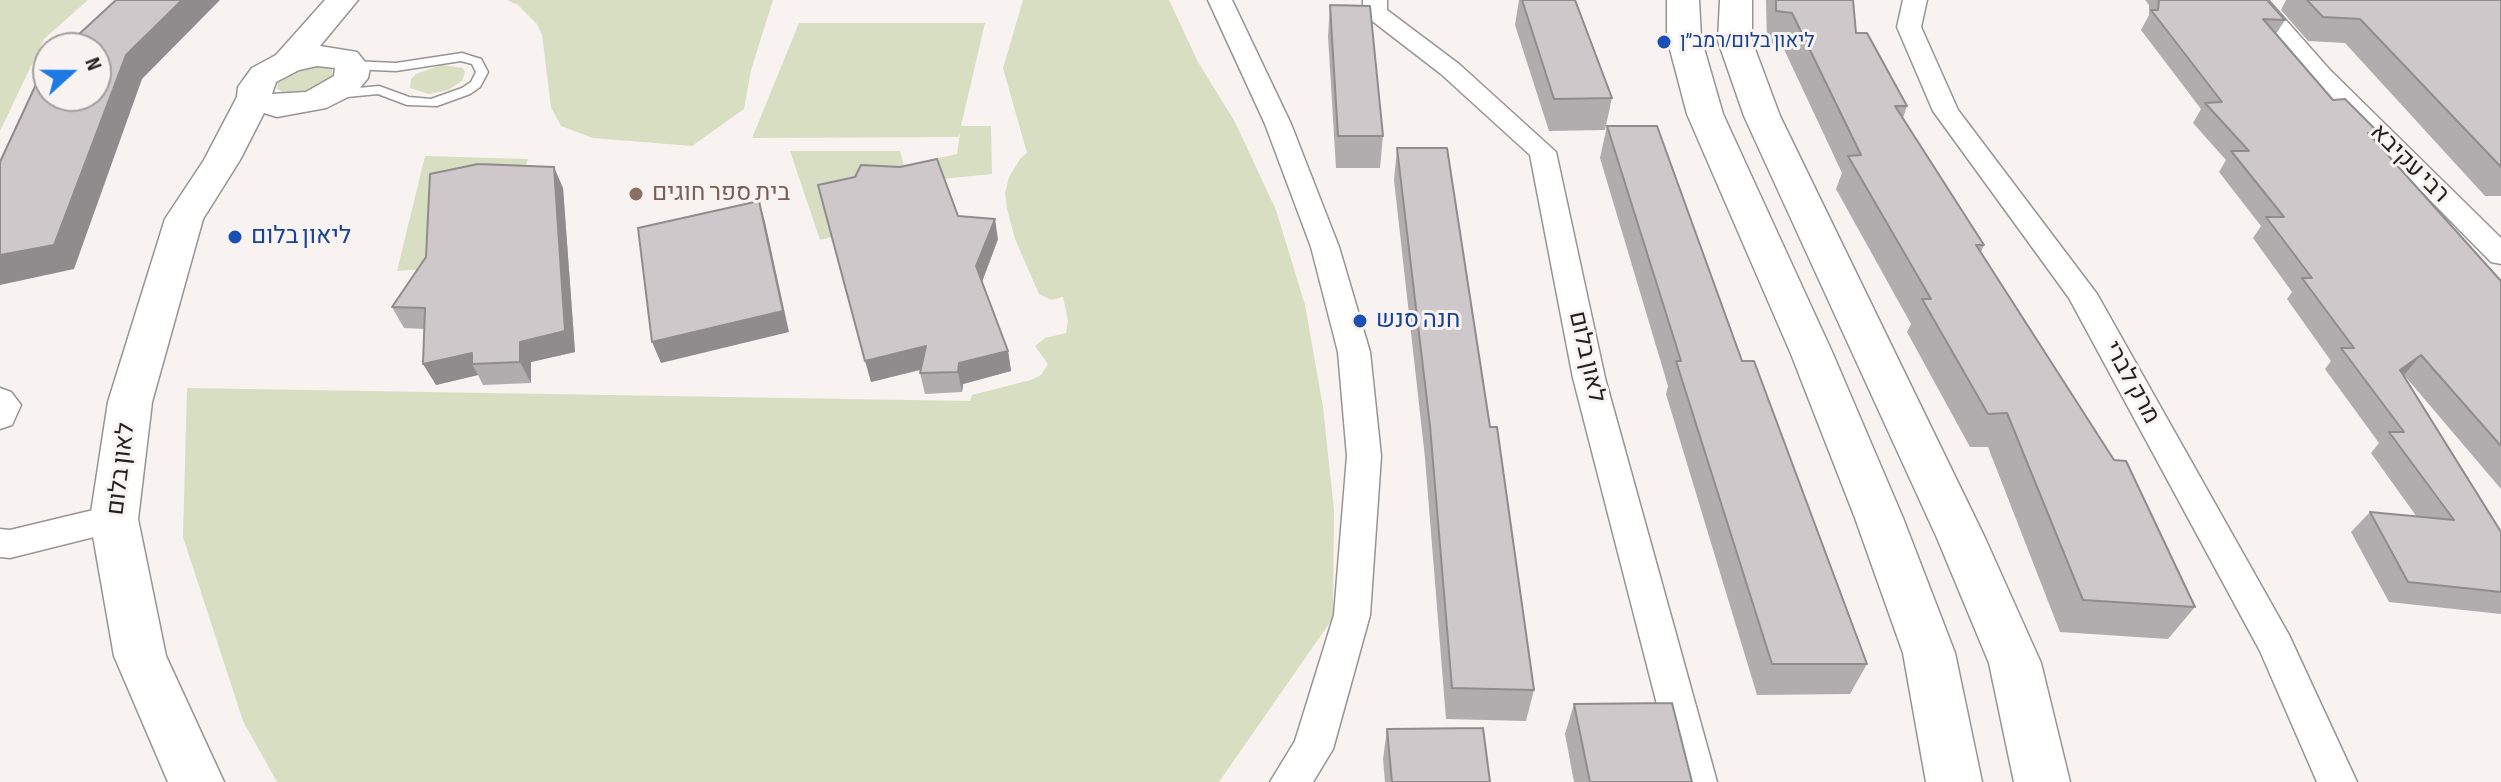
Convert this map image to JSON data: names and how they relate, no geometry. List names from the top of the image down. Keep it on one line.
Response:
{"streets":{"street":["רבי עקיבא","לאון בלום","מרק לברי"]},"places":["ליאון בלום/רמב״ן","בית ספר חוגים","ליאון בלום","חנה סנש"],"north":"right"}
